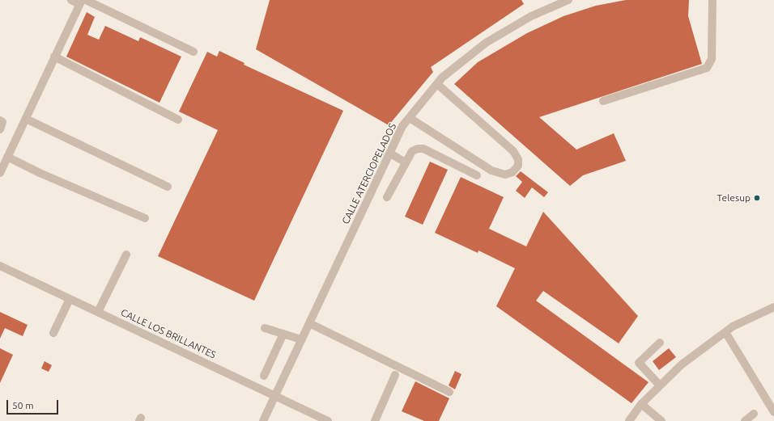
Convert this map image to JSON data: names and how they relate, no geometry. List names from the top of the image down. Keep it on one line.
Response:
{"streets":{"street":["CALLE ATERCIOPELADOS","CALLE LOS BRILLANTES"]},"crossings":[["CALLE ATERCIOPELADOS","CALLE LOS BRILLANTES"]],"places":["Telesup"],"scale_bar":"50 m"}
